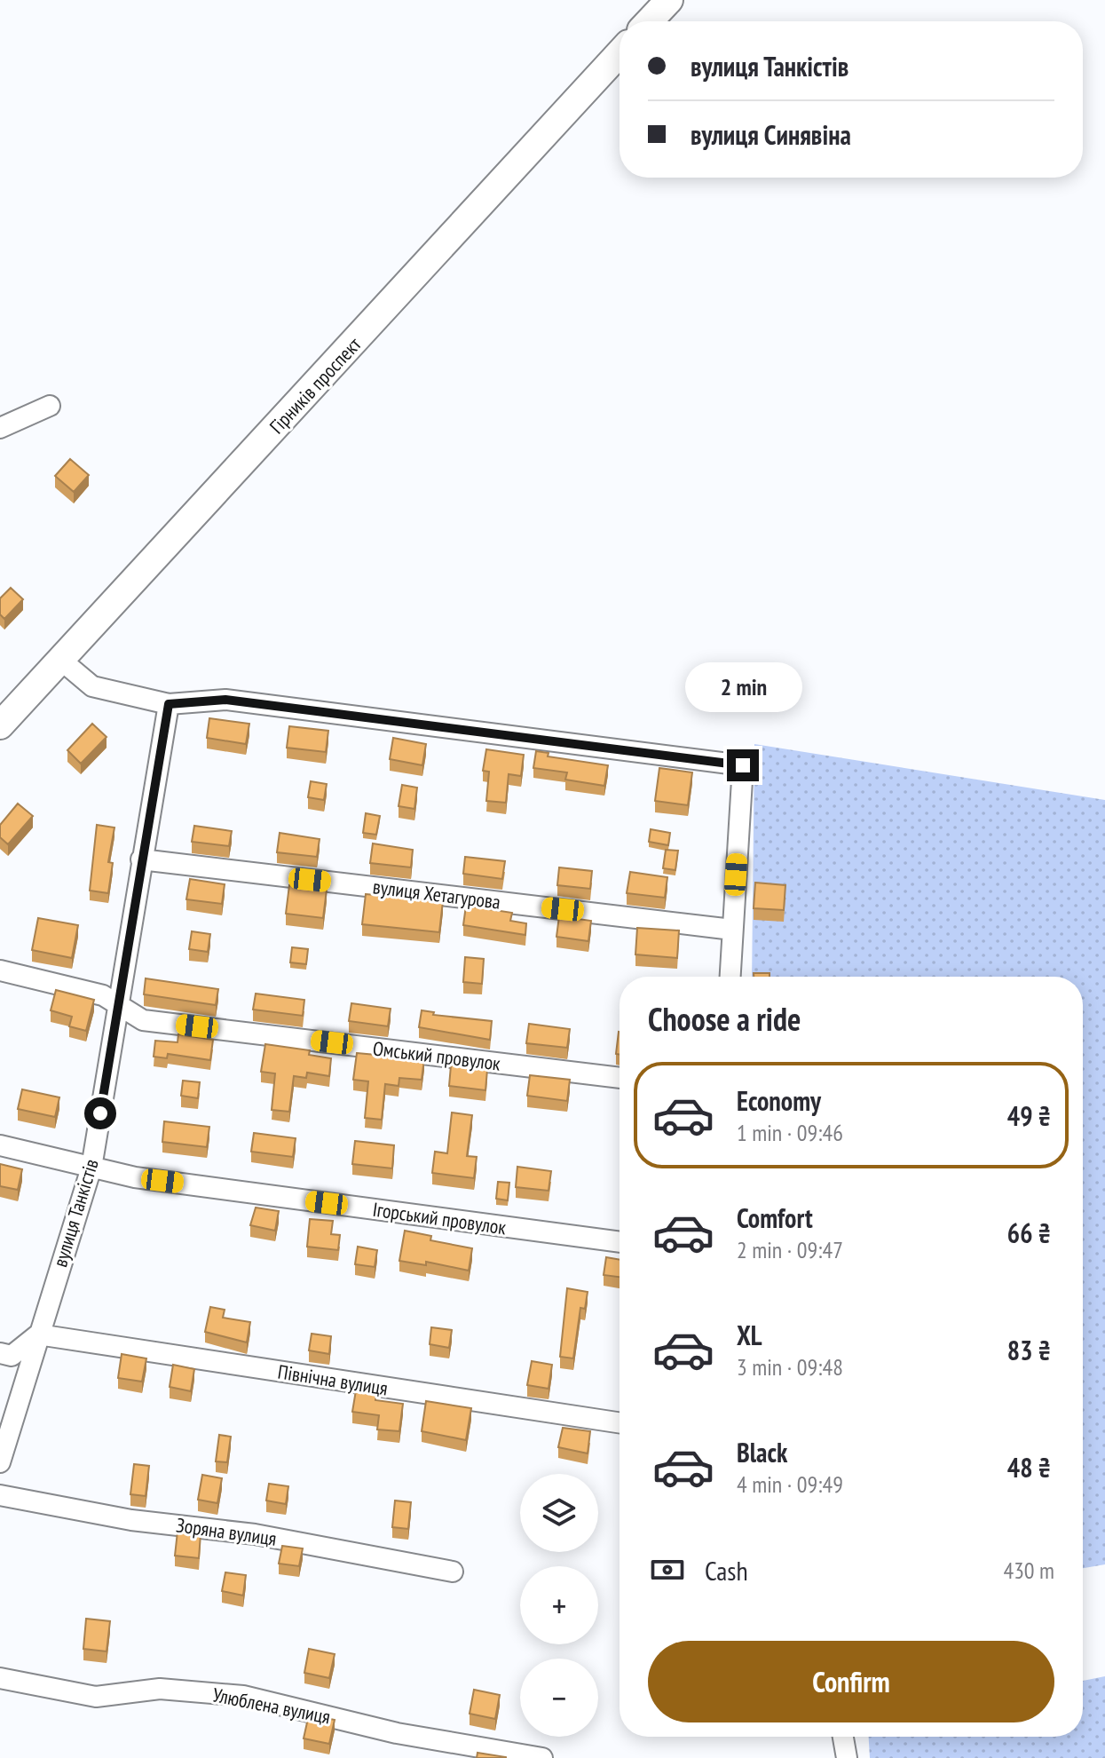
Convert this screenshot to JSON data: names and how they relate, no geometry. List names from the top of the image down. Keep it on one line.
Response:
{"streets":{"main road":["Гірників проспект"],"street":["вулиця Хетагурова","Омський провулок","вулиця Танкістів","Ігорський провулок","Північна вулиця","Зоряна вулиця","Улюблена вулиця"]},"crossings":[["вулиця Хетагурова","вулиця Танкістів"],["Омський провулок","вулиця Танкістів"],["вулиця Танкістів","Ігорський провулок"],["вулиця Танкістів","Північна вулиця"]],"page":{"banner":["вулиця Танкістів","вулиця Синявіна"],"bubble":"2 min","heading":"Choose a ride","list":[{"name":"Economy","note":"1 min · 09:46","value":"49 ₴"},{"name":"Comfort","note":"2 min · 09:47","value":"66 ₴"},{"name":"XL","note":"3 min · 09:48","value":"83 ₴"},{"name":"Black","note":"4 min · 09:49","value":"48 ₴"}],"map_buttons":["+","−"],"pay":["Cash","430 m"],"buttons":"Confirm"}}
